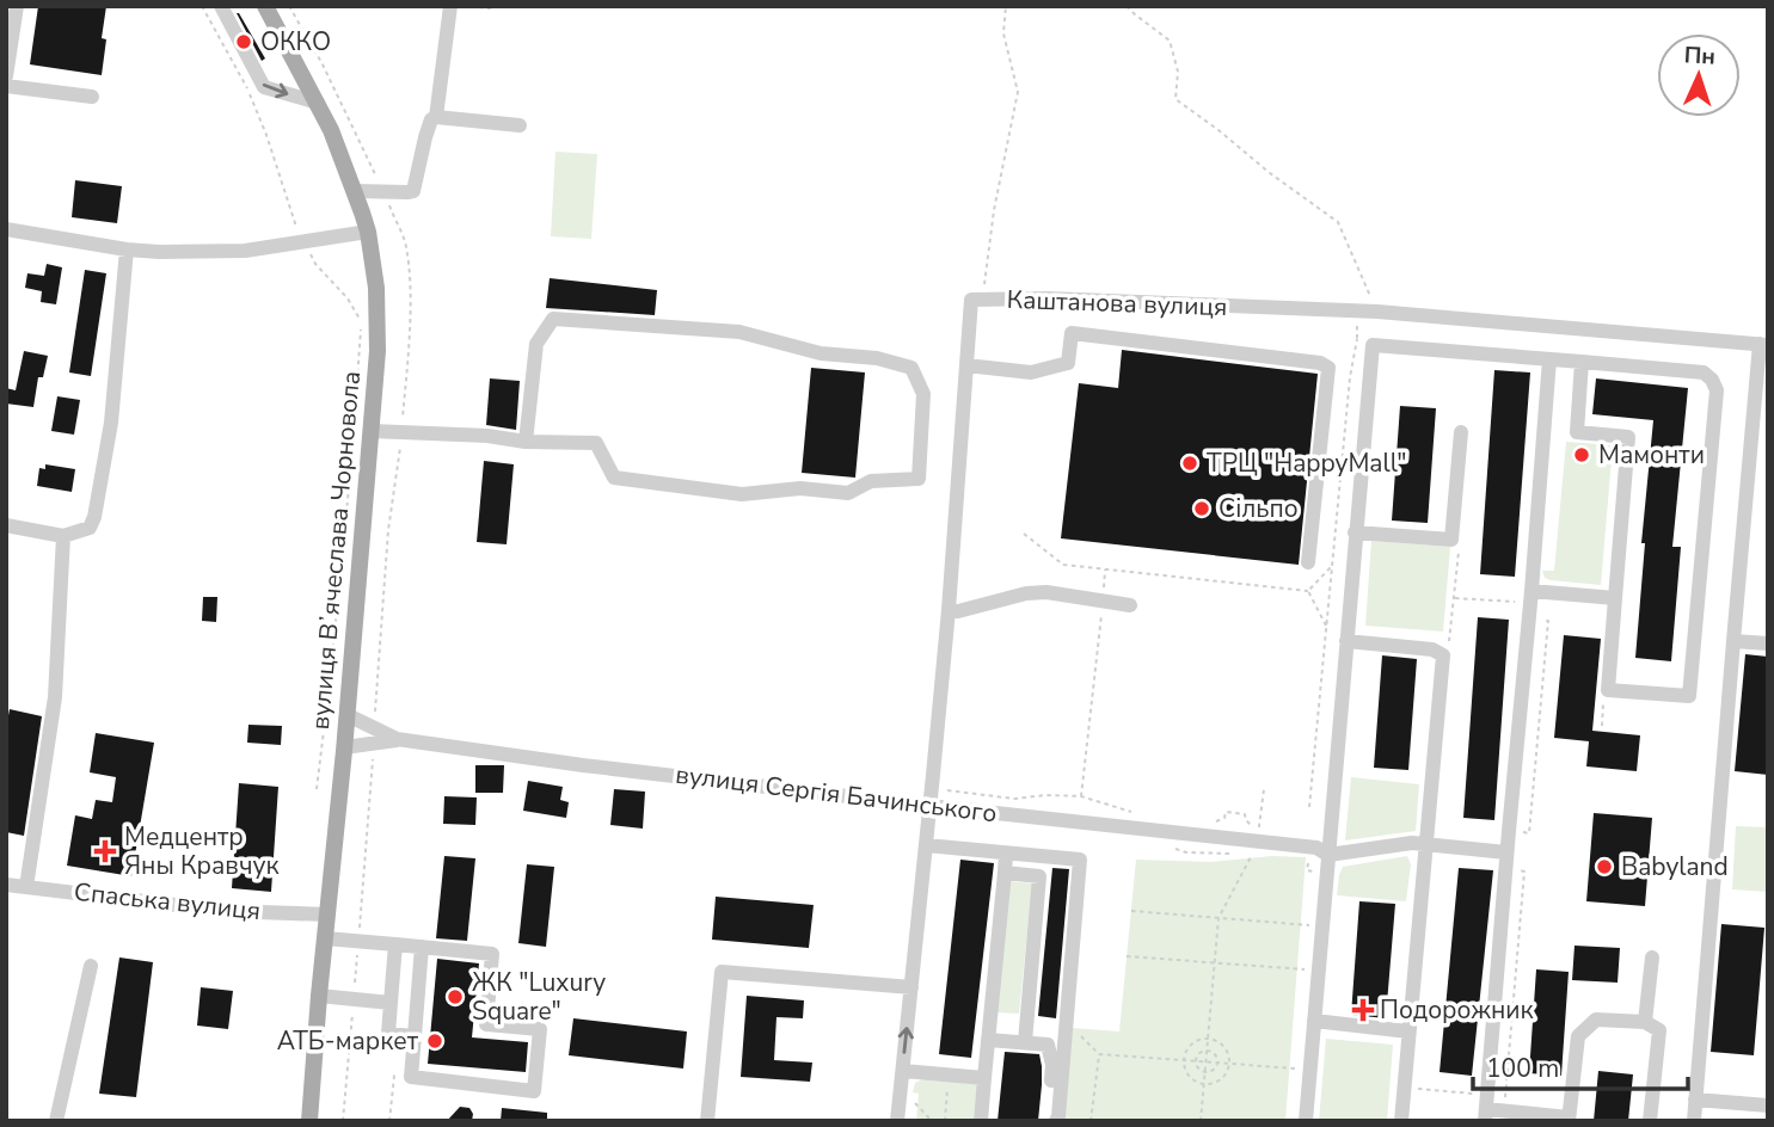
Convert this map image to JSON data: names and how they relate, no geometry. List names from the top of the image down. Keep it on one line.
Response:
{"streets":{"main road":["вулиця Вʼячеслава Чорновола"],"street":["Каштанова вулиця","вулиця Сергія Бачинського","Спаська вулиця"]},"crossings":[["Каштанова вулиця","вулиця Сергія Бачинського"],["вулиця Вʼячеслава Чорновола","вулиця Сергія Бачинського"],["вулиця Вʼячеслава Чорновола","Спаська вулиця"]],"places":{"other":["ОККО","Мамонти","ТРЦ \"HappyMall\"","Сільпо","Babyland","ЖК \"Luxury Square\"","АТБ-маркет"],"health":["Медцентр Яны Кравчук","Подорожник"]},"scale_bar":"100 m","north":"top"}
